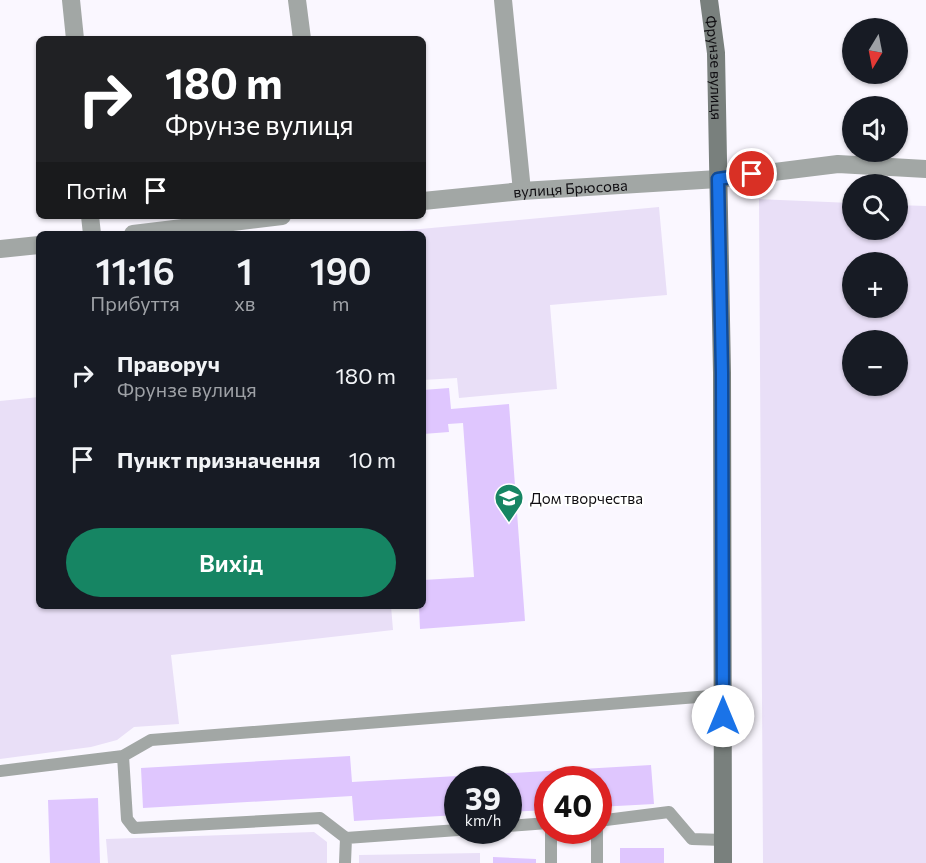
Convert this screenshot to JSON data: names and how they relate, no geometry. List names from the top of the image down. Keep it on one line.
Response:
{"streets":{"street":["Фрунзе вулиця","вулиця Брюсова"]},"crossings":[["Фрунзе вулиця","вулиця Брюсова"]],"places":{"school or university":["Дом творчества"]},"north":"bottom","page":{"map_buttons":["+","−"],"turn":["180 m","Фрунзе вулиця"],"then":"Потім","eta":["11:16","Прибуття","1","хв","190","m"],"list":[{"name":"Праворуч","note":"Фрунзе вулиця","value":"180 m"},{"name":"Пункт призначення","value":"10 m"}],"buttons":"Вихід","speed":"39 km/h","limit":"40"}}
